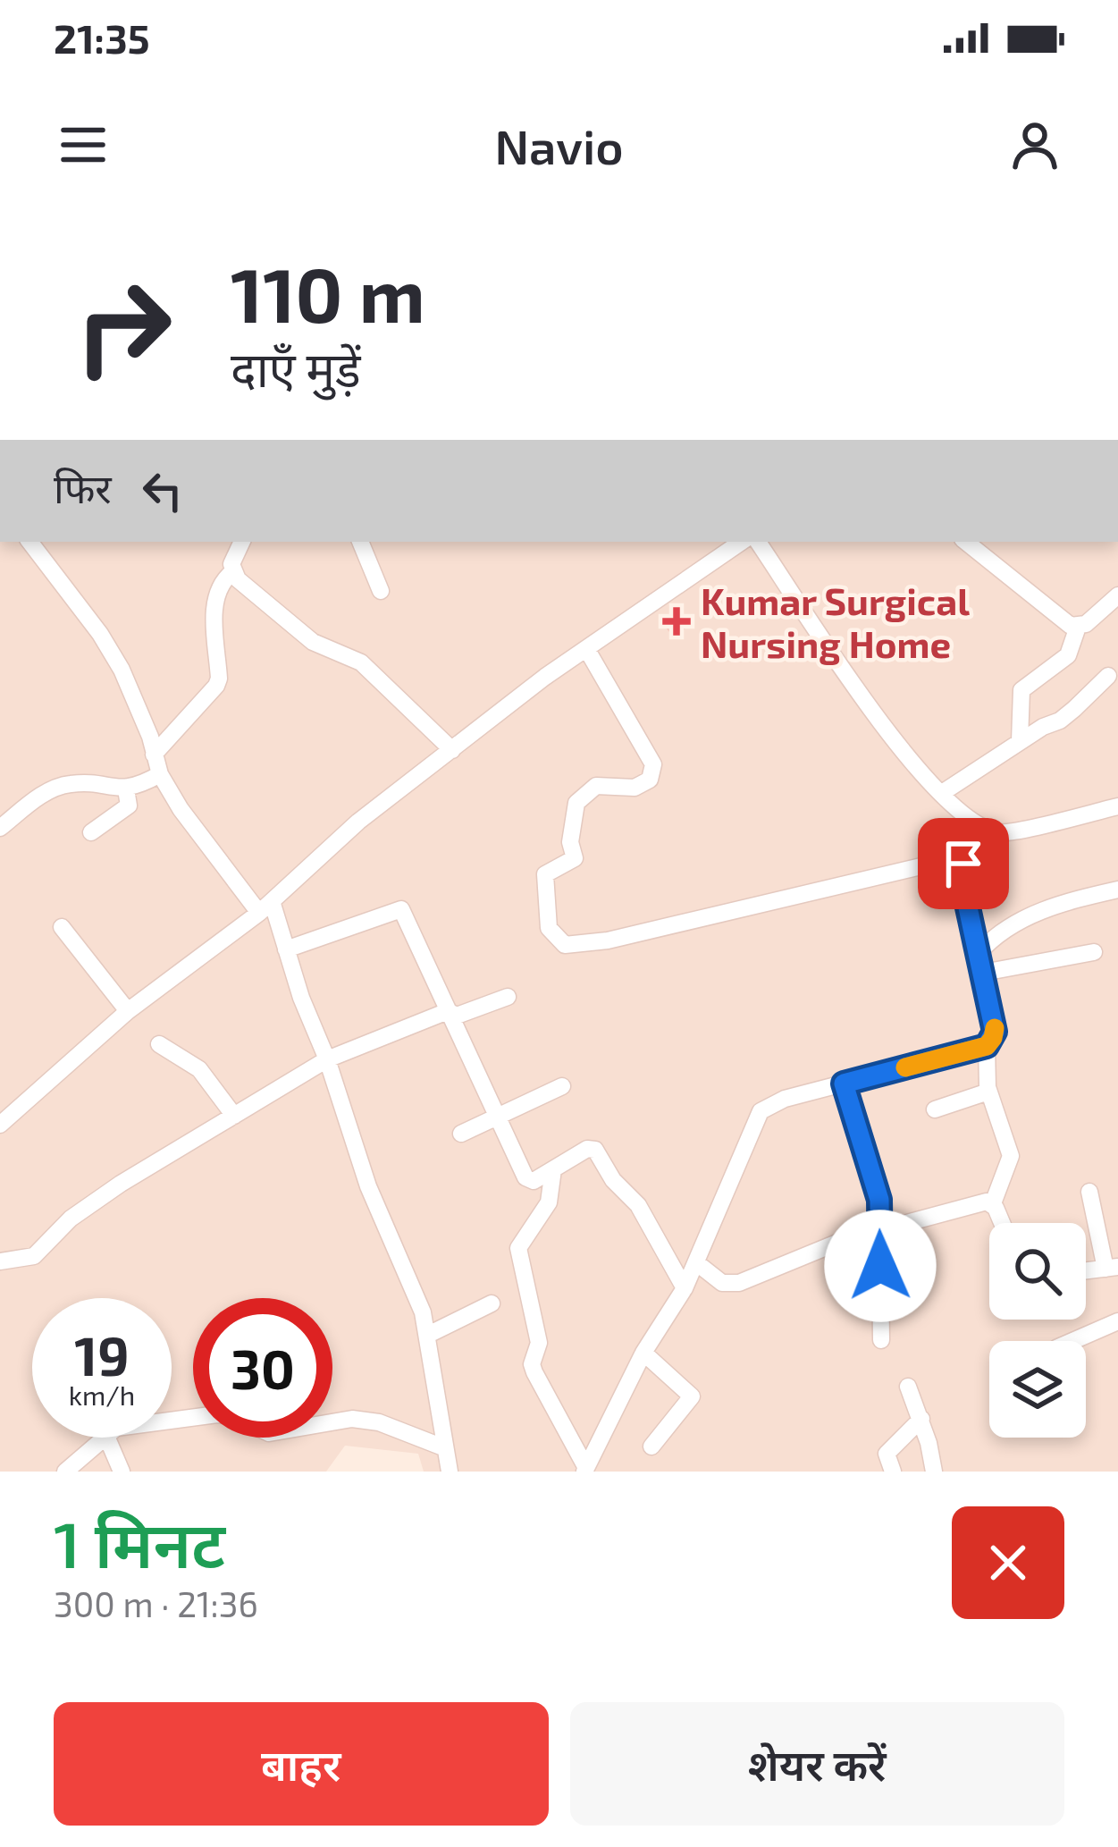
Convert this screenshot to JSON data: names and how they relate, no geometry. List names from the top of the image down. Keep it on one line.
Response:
{"places":{"health":["Kumar Surgical Nursing Home"]},"page":{"status":"21:35","header":"Navio","turn":["110 m","दाएँ मुड़ें"],"then":"फिर","speed":"19 km/h","limit":"30","heading":["1 मिनट","300 m · 21:36"],"buttons":["बाहर","शेयर करें"]}}
